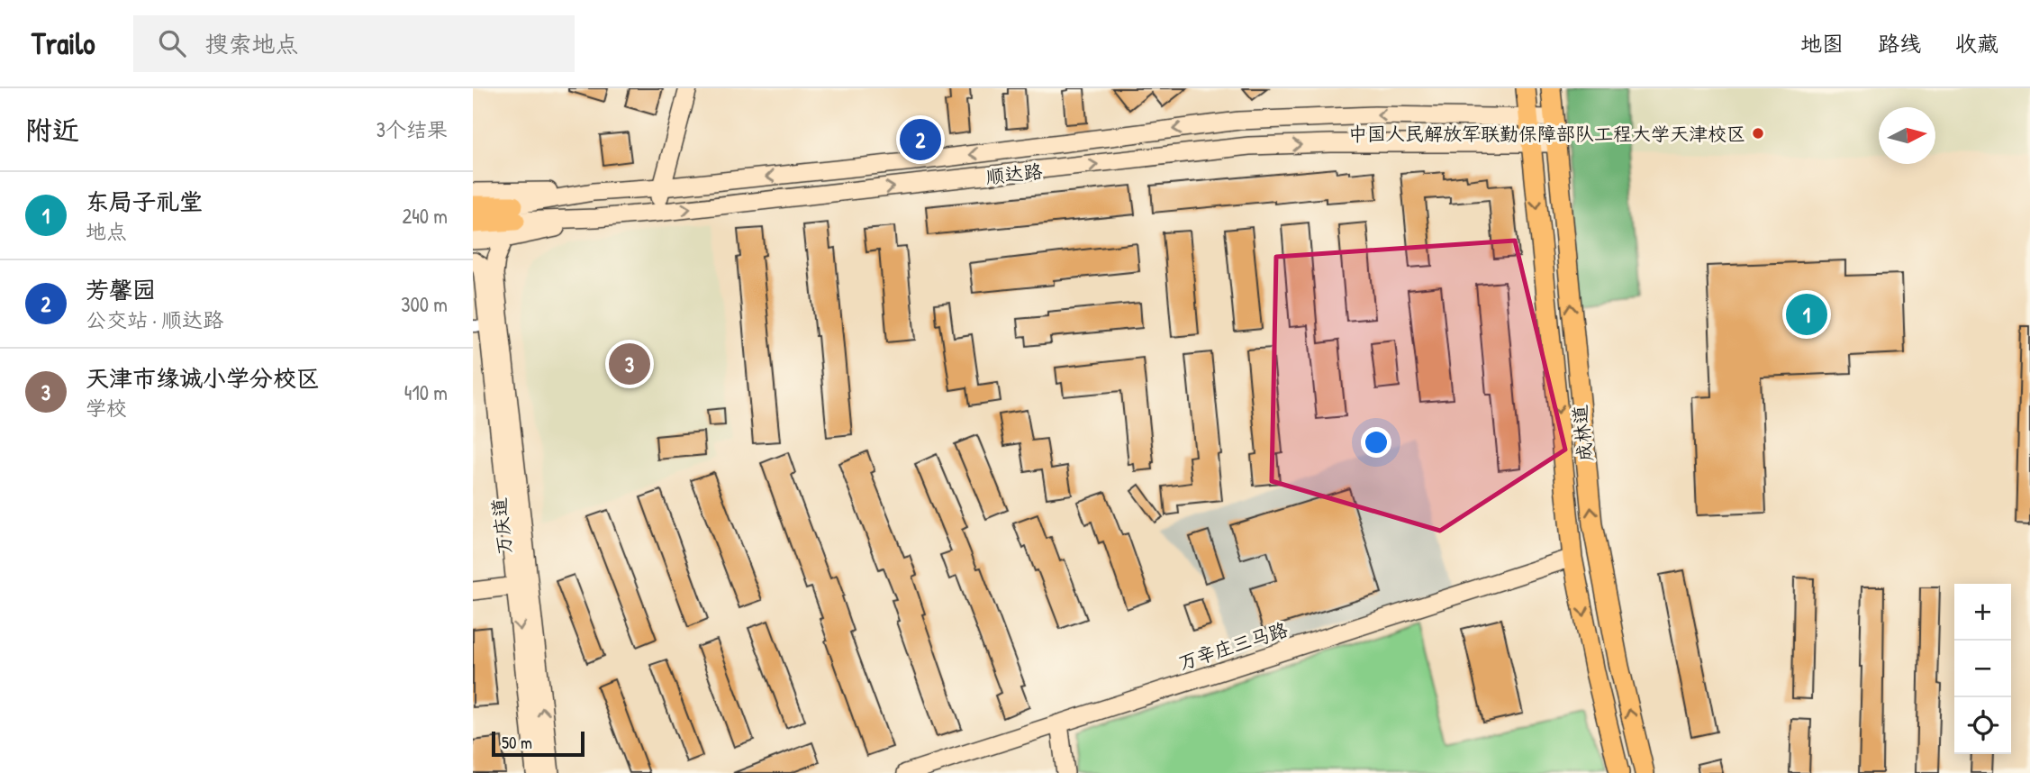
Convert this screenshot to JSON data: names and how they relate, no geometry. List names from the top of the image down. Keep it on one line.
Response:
{"streets":{"main road":["顺达路","成林道","万庆道","万辛庄三马路"]},"crossings":[["顺达路","成林道"],["成林道","万辛庄三马路"]],"places":["中国人民解放军联勤保障部队工程大学天津校区"],"scale_bar":"50 m","north":"right","page":{"header":"Trailo","search":"搜索地点","nav":["地图","路线","收藏"],"heading":["附近","3个结果"],"pins":["2","1","3"],"list":[{"mark":"1","name":"东局子礼堂","note":"地点","value":"240 m"},{"mark":"2","name":"芳馨园","note":"公交站 · 顺达路","value":"300 m"},{"mark":"3","name":"天津市缘诚小学分校区","note":"学校","value":"410 m"}],"map_buttons":["+","−"],"scale":"50 m"}}
